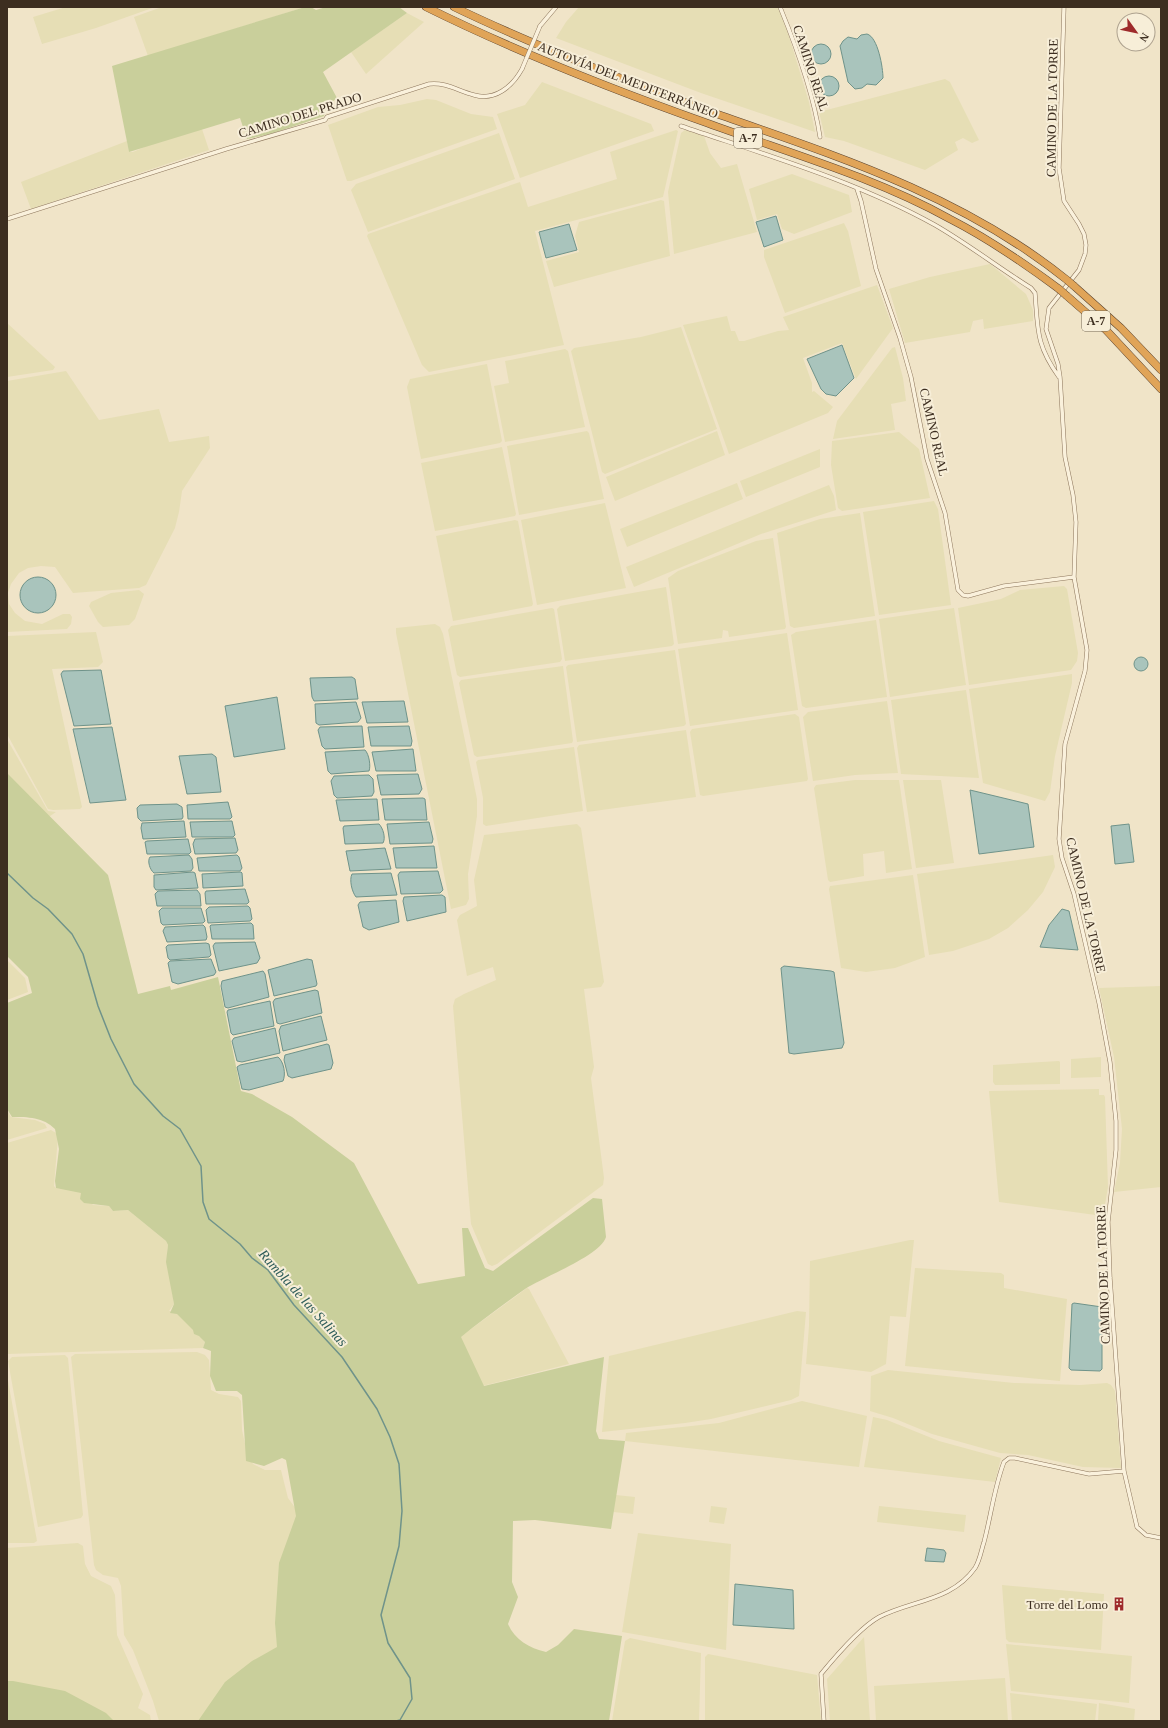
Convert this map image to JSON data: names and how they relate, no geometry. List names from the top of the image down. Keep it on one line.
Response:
{"streets":{"highway":["AUTOVÍA DEL MEDITERRÁNEO","A-7"],"street":["CAMINO REAL","CAMINO DE LA TORRE","CAMINO DEL PRADO"]},"crossings":[["CAMINO REAL","CAMINO DE LA TORRE"]],"water":["Rambla de las Salinas"],"places":{"building":["Torre del Lomo"]},"north":"bottom right"}
